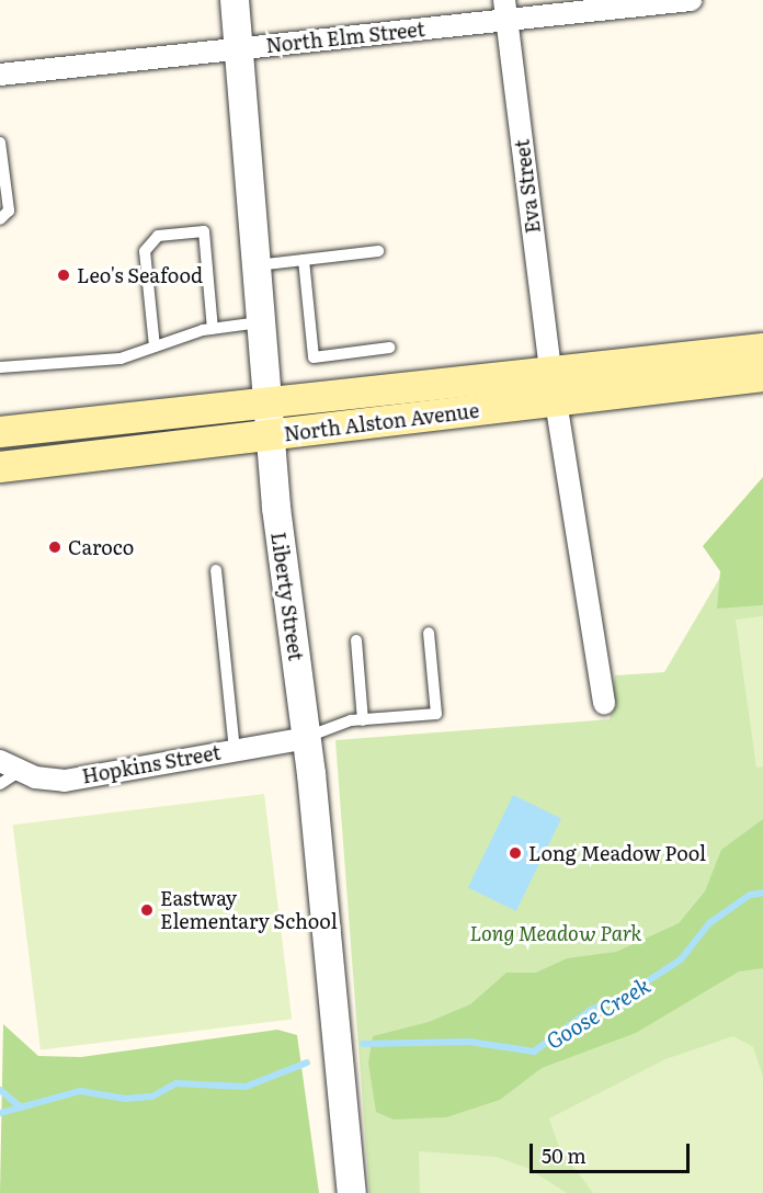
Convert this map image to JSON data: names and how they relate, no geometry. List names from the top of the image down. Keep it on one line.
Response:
{"streets":{"main road":["North Alston Avenue"],"street":["North Elm Street","Eva Street","Liberty Street","Hopkins Street"]},"crossings":[["North Elm Street","Eva Street"],["North Elm Street","Liberty Street"],["Eva Street","North Alston Avenue"],["North Alston Avenue","Liberty Street"],["Liberty Street","Hopkins Street"]],"water":["Goose Creek"],"parks":["Long Meadow Park"],"places":["Leo's Seafood","Caroco","Long Meadow Pool","Eastway Elementary School"],"scale_bar":"50 m"}
